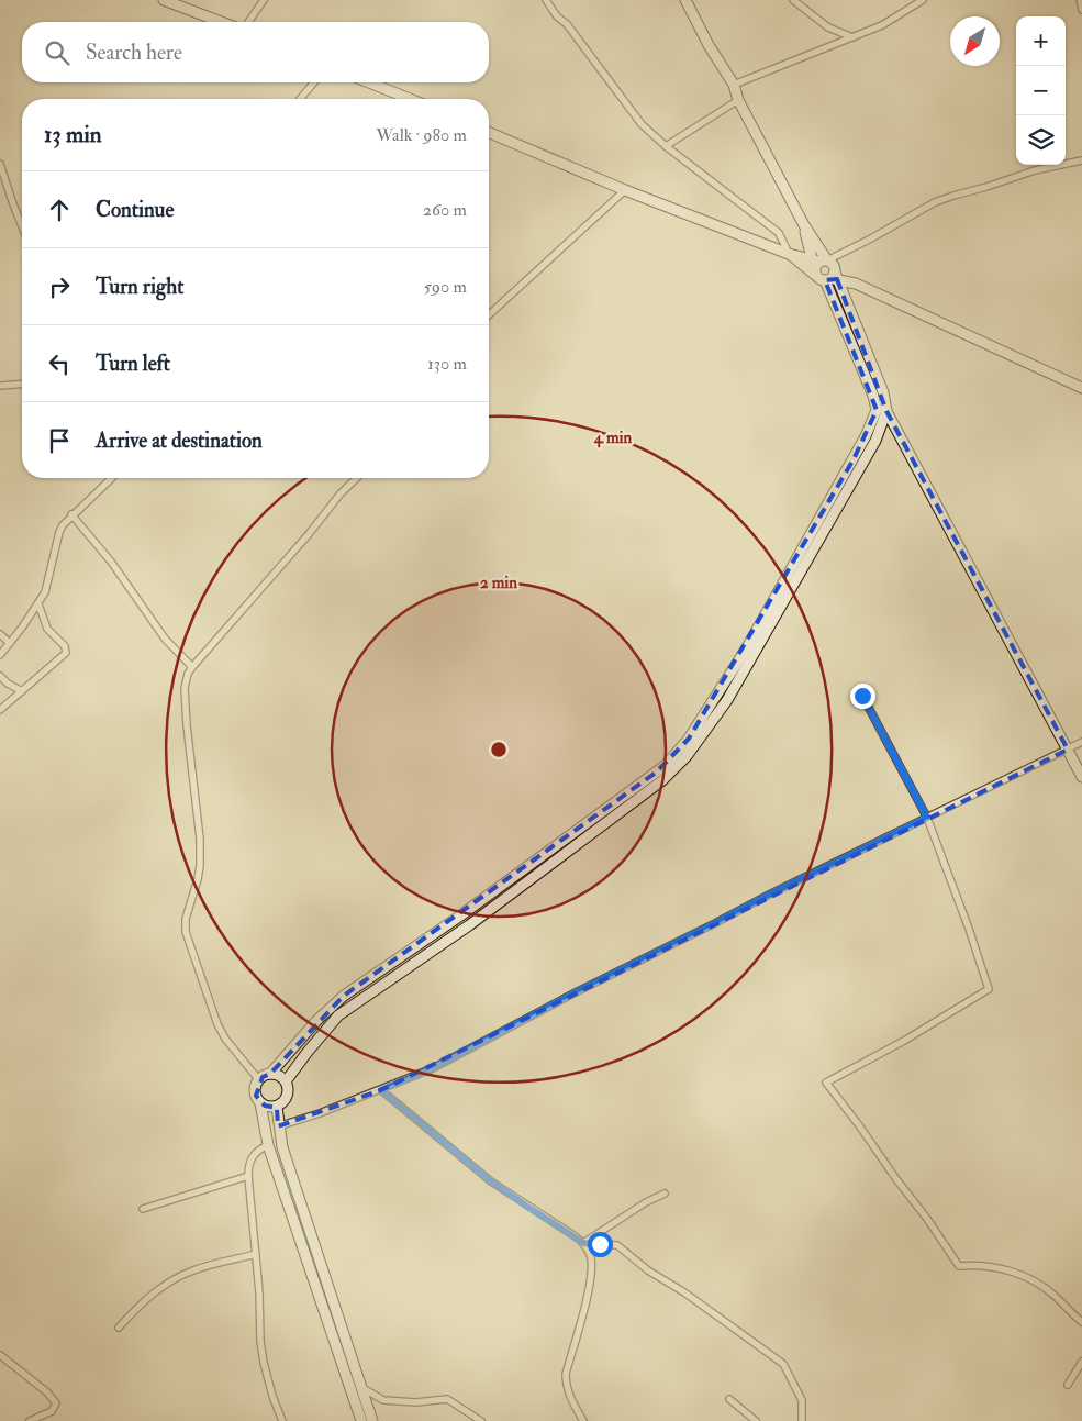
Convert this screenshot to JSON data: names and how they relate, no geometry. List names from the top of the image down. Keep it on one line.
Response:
{"north":"bottom left","page":{"map_buttons":["+","−"],"search":"Search here","heading":["13 min","Walk · 980 m"],"list":[["Continue","260 m"],["Turn right","590 m"],["Turn left","130 m"],"Arrive at destination"]},"rings":["4 min","2 min"]}
